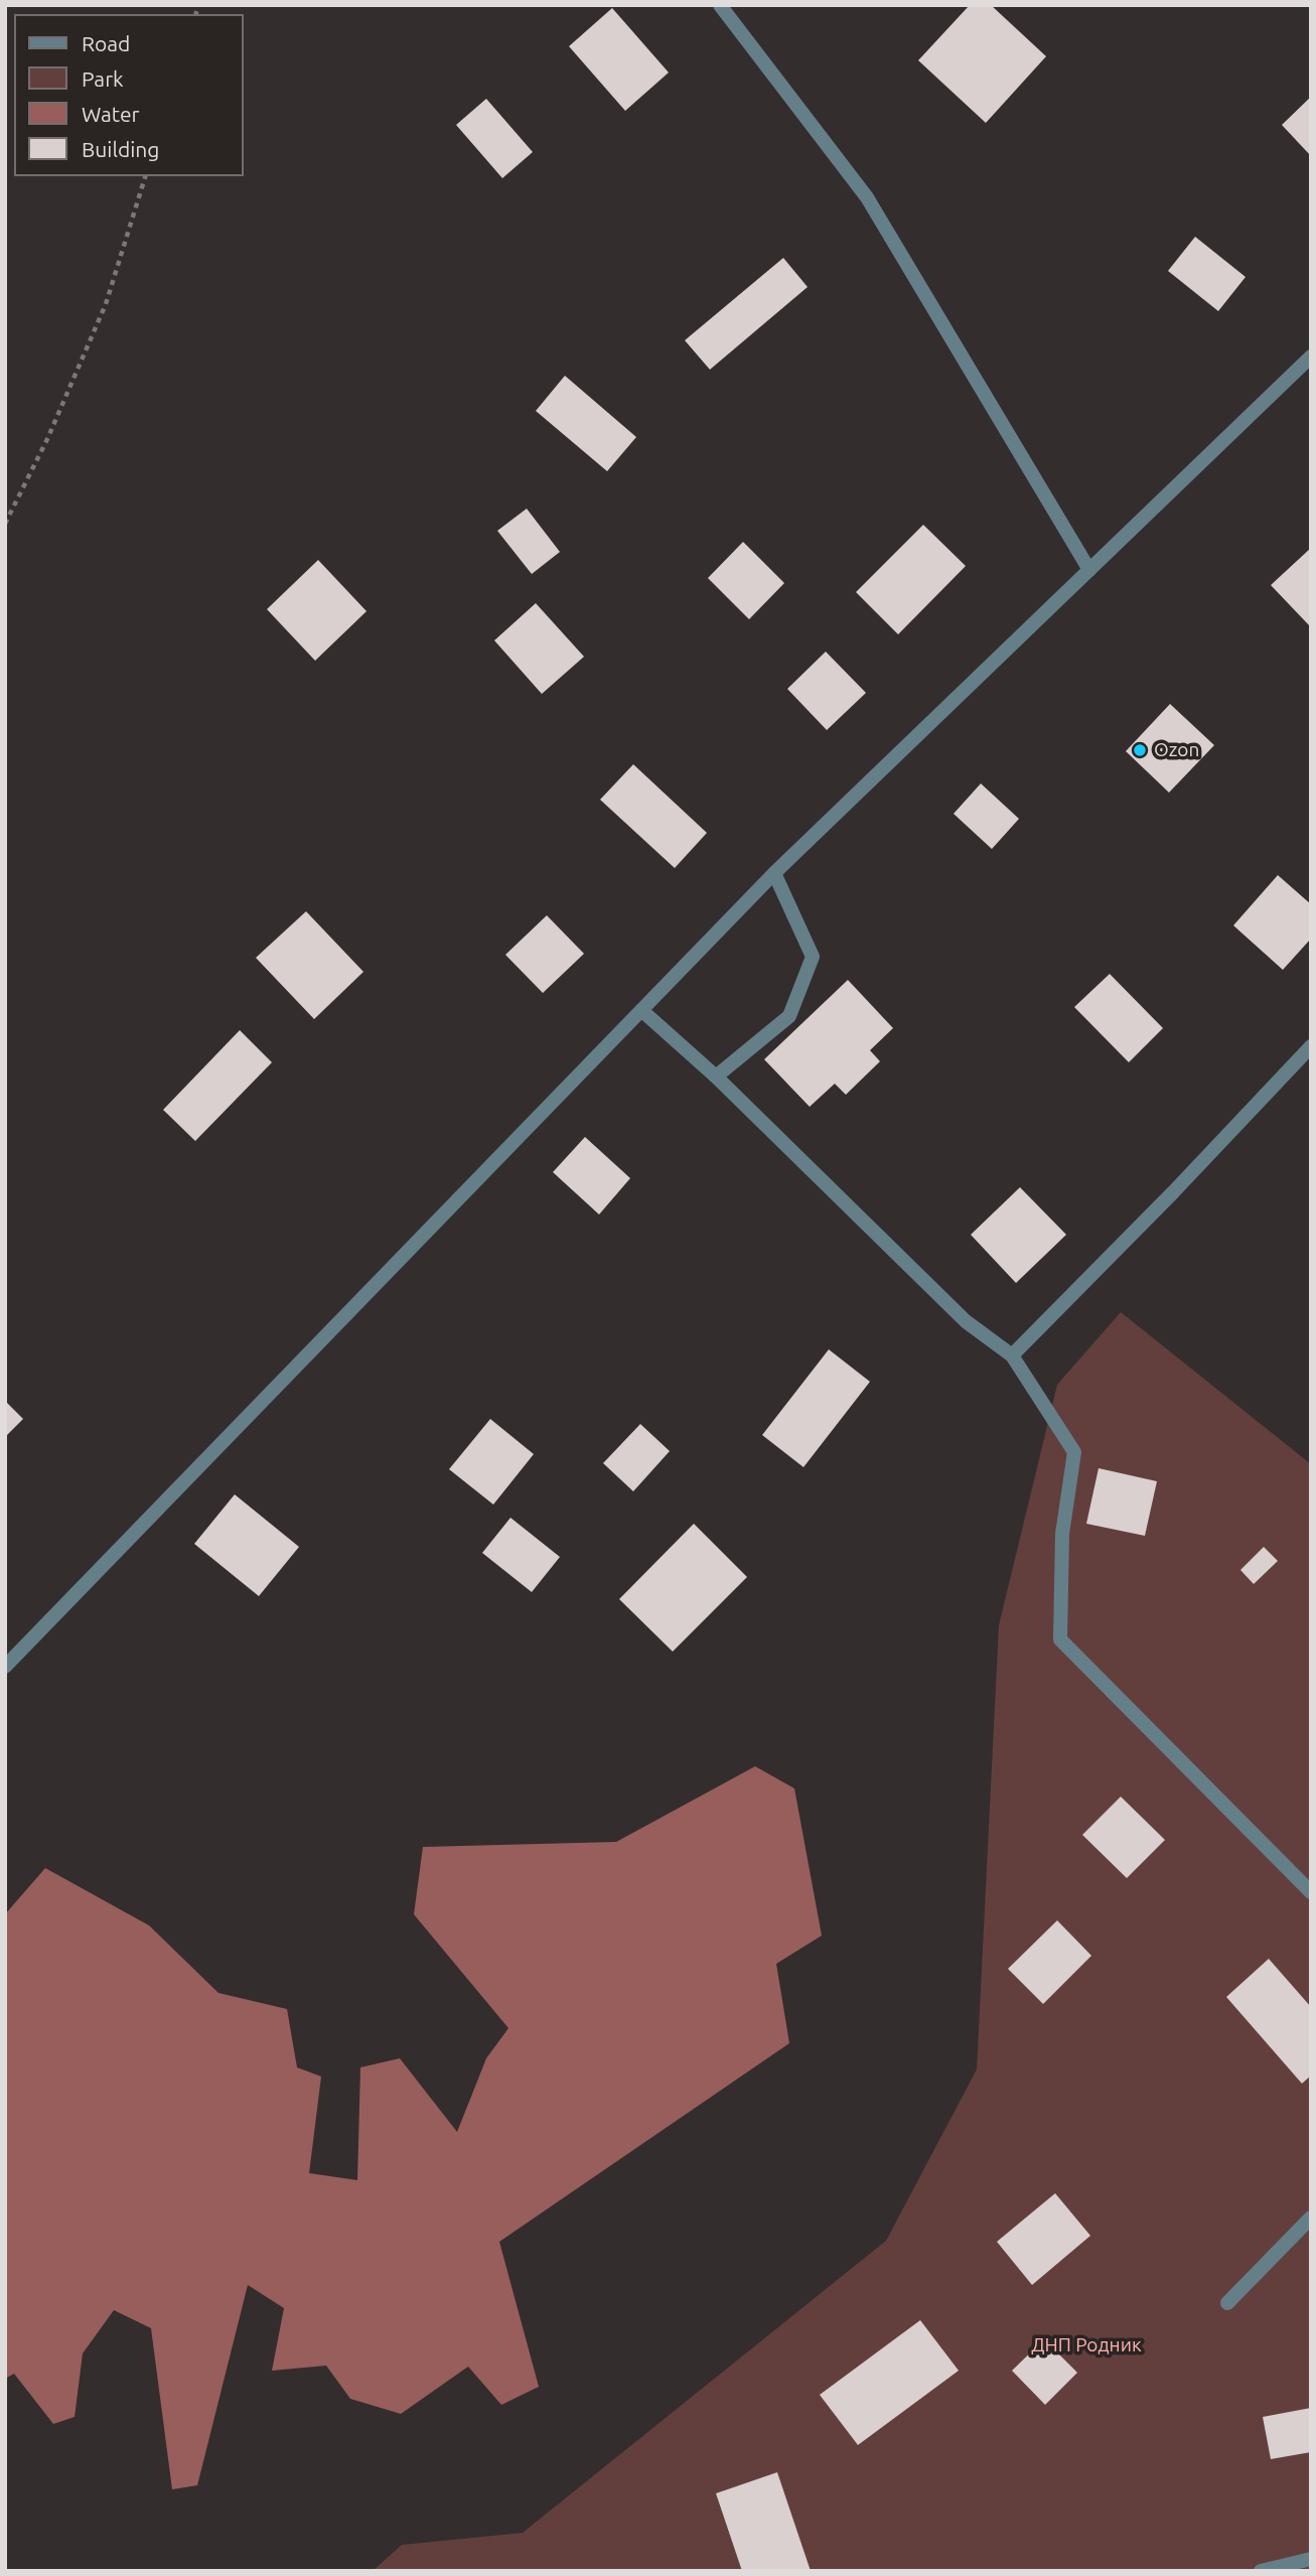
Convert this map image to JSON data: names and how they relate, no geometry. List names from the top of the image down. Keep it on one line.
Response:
{"parks":["ДНП Родник"],"places":["Ozon"],"legend":["Road","Park","Water","Building"]}
